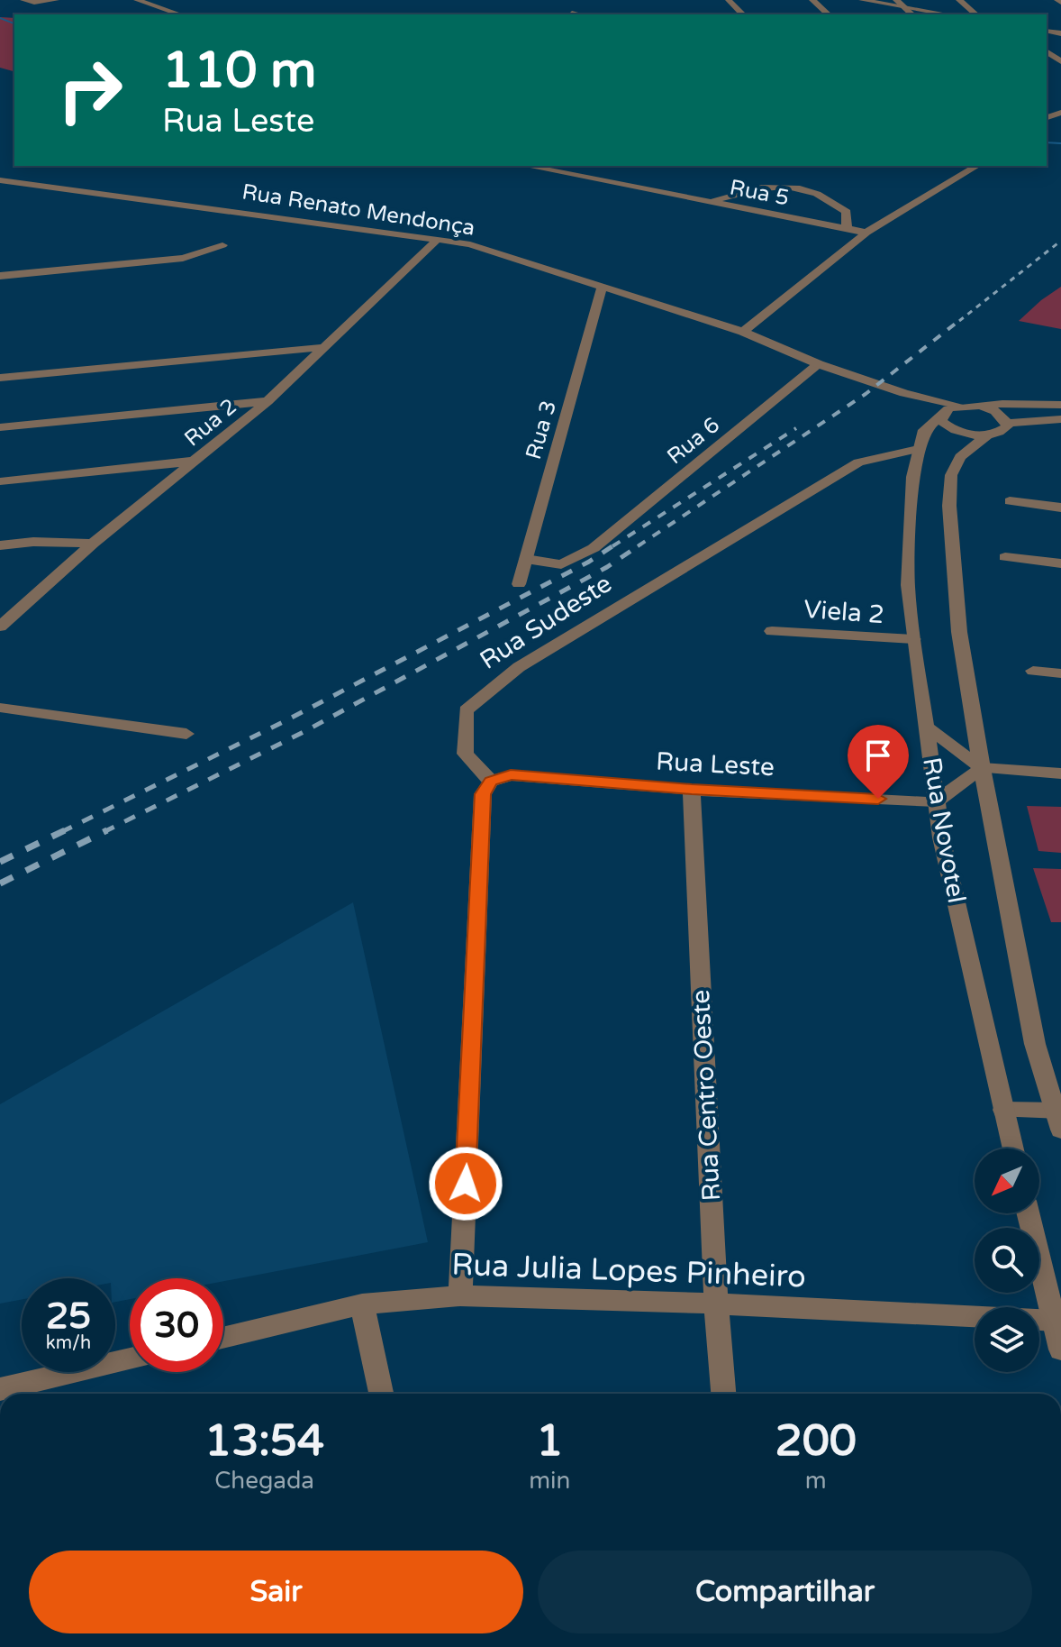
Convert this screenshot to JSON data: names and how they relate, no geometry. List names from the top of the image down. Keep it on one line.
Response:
{"streets":{"street":["Rua 5","Rua Renato Mendonça","Rua 2","Rua 3","Rua 6","Viela 2","Rua Sudeste","Rua Leste","Rua Novotel","Rua Centro Oeste","Rua Julia Lopes Pinheiro"]},"crossings":[["Rua Renato Mendonça","Rua 2"],["Rua Renato Mendonça","Rua 3"],["Rua Renato Mendonça","Rua 6"],["Rua Renato Mendonça","Rua Novotel"],["Rua 3","Rua 6"],["Viela 2","Rua Novotel"],["Rua Sudeste","Rua Leste"],["Rua Sudeste","Rua Novotel"],["Rua Leste","Rua Novotel"],["Rua Leste","Rua Centro Oeste"],["Rua Centro Oeste","Rua Julia Lopes Pinheiro"]],"north":"bottom left","page":{"turn":["110 m","Rua Leste"],"speed":"25 km/h","limit":"30","eta":["13:54","Chegada","1","min","200","m"],"buttons":["Sair","Compartilhar"]}}
